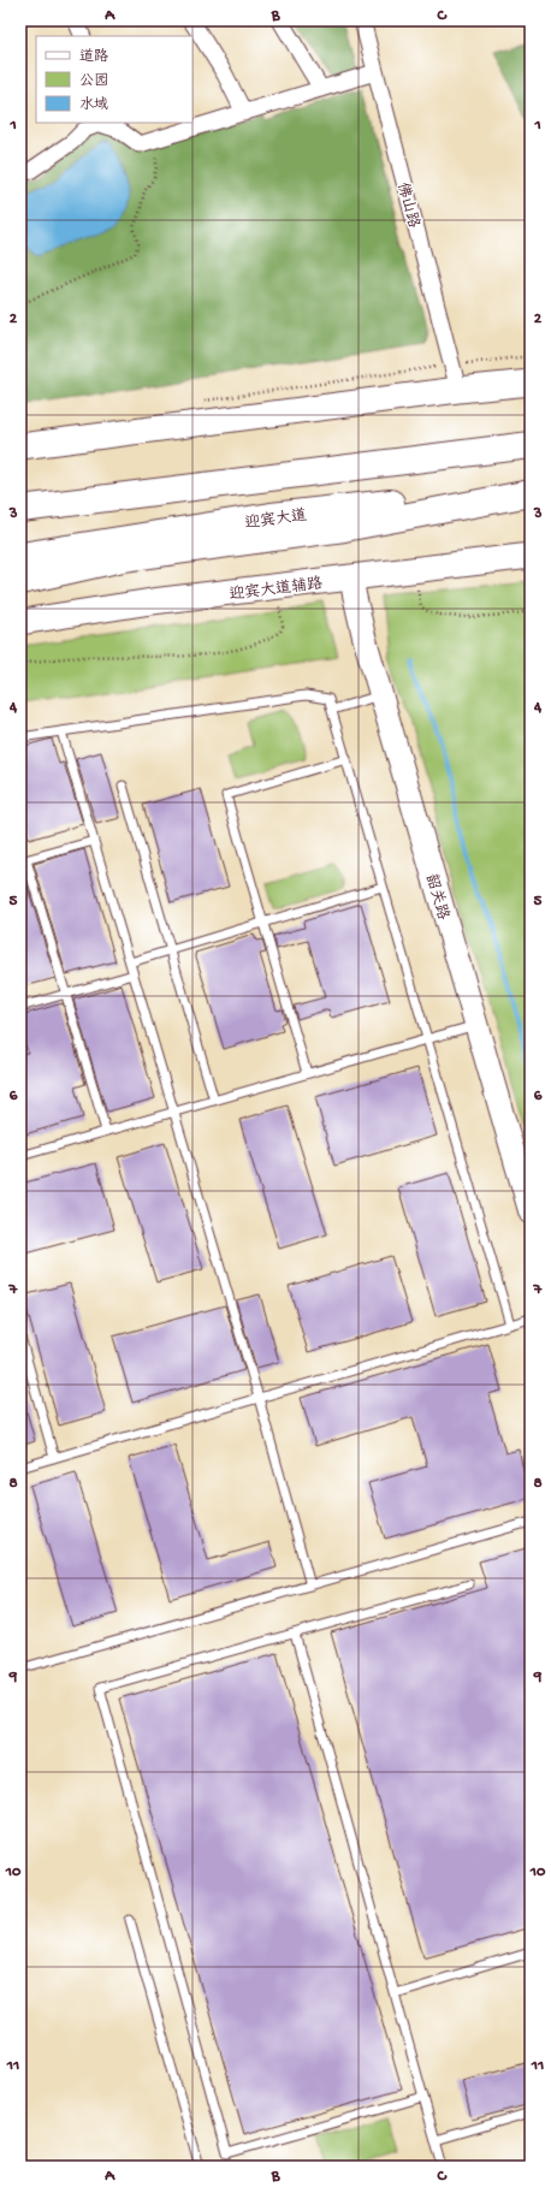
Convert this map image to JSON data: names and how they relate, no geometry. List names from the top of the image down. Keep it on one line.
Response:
{"streets":{"highway":["迎宾大道"],"main road":["迎宾大道辅路"],"street":["佛山路","韶关路"]},"crossings":[["迎宾大道辅路","韶关路"]],"legend":["道路","公园","水域"],"grid":{"columns":["A","B","C"],"rows":["1","2","3","4","5","6","7","8","9","10","11"]}}
